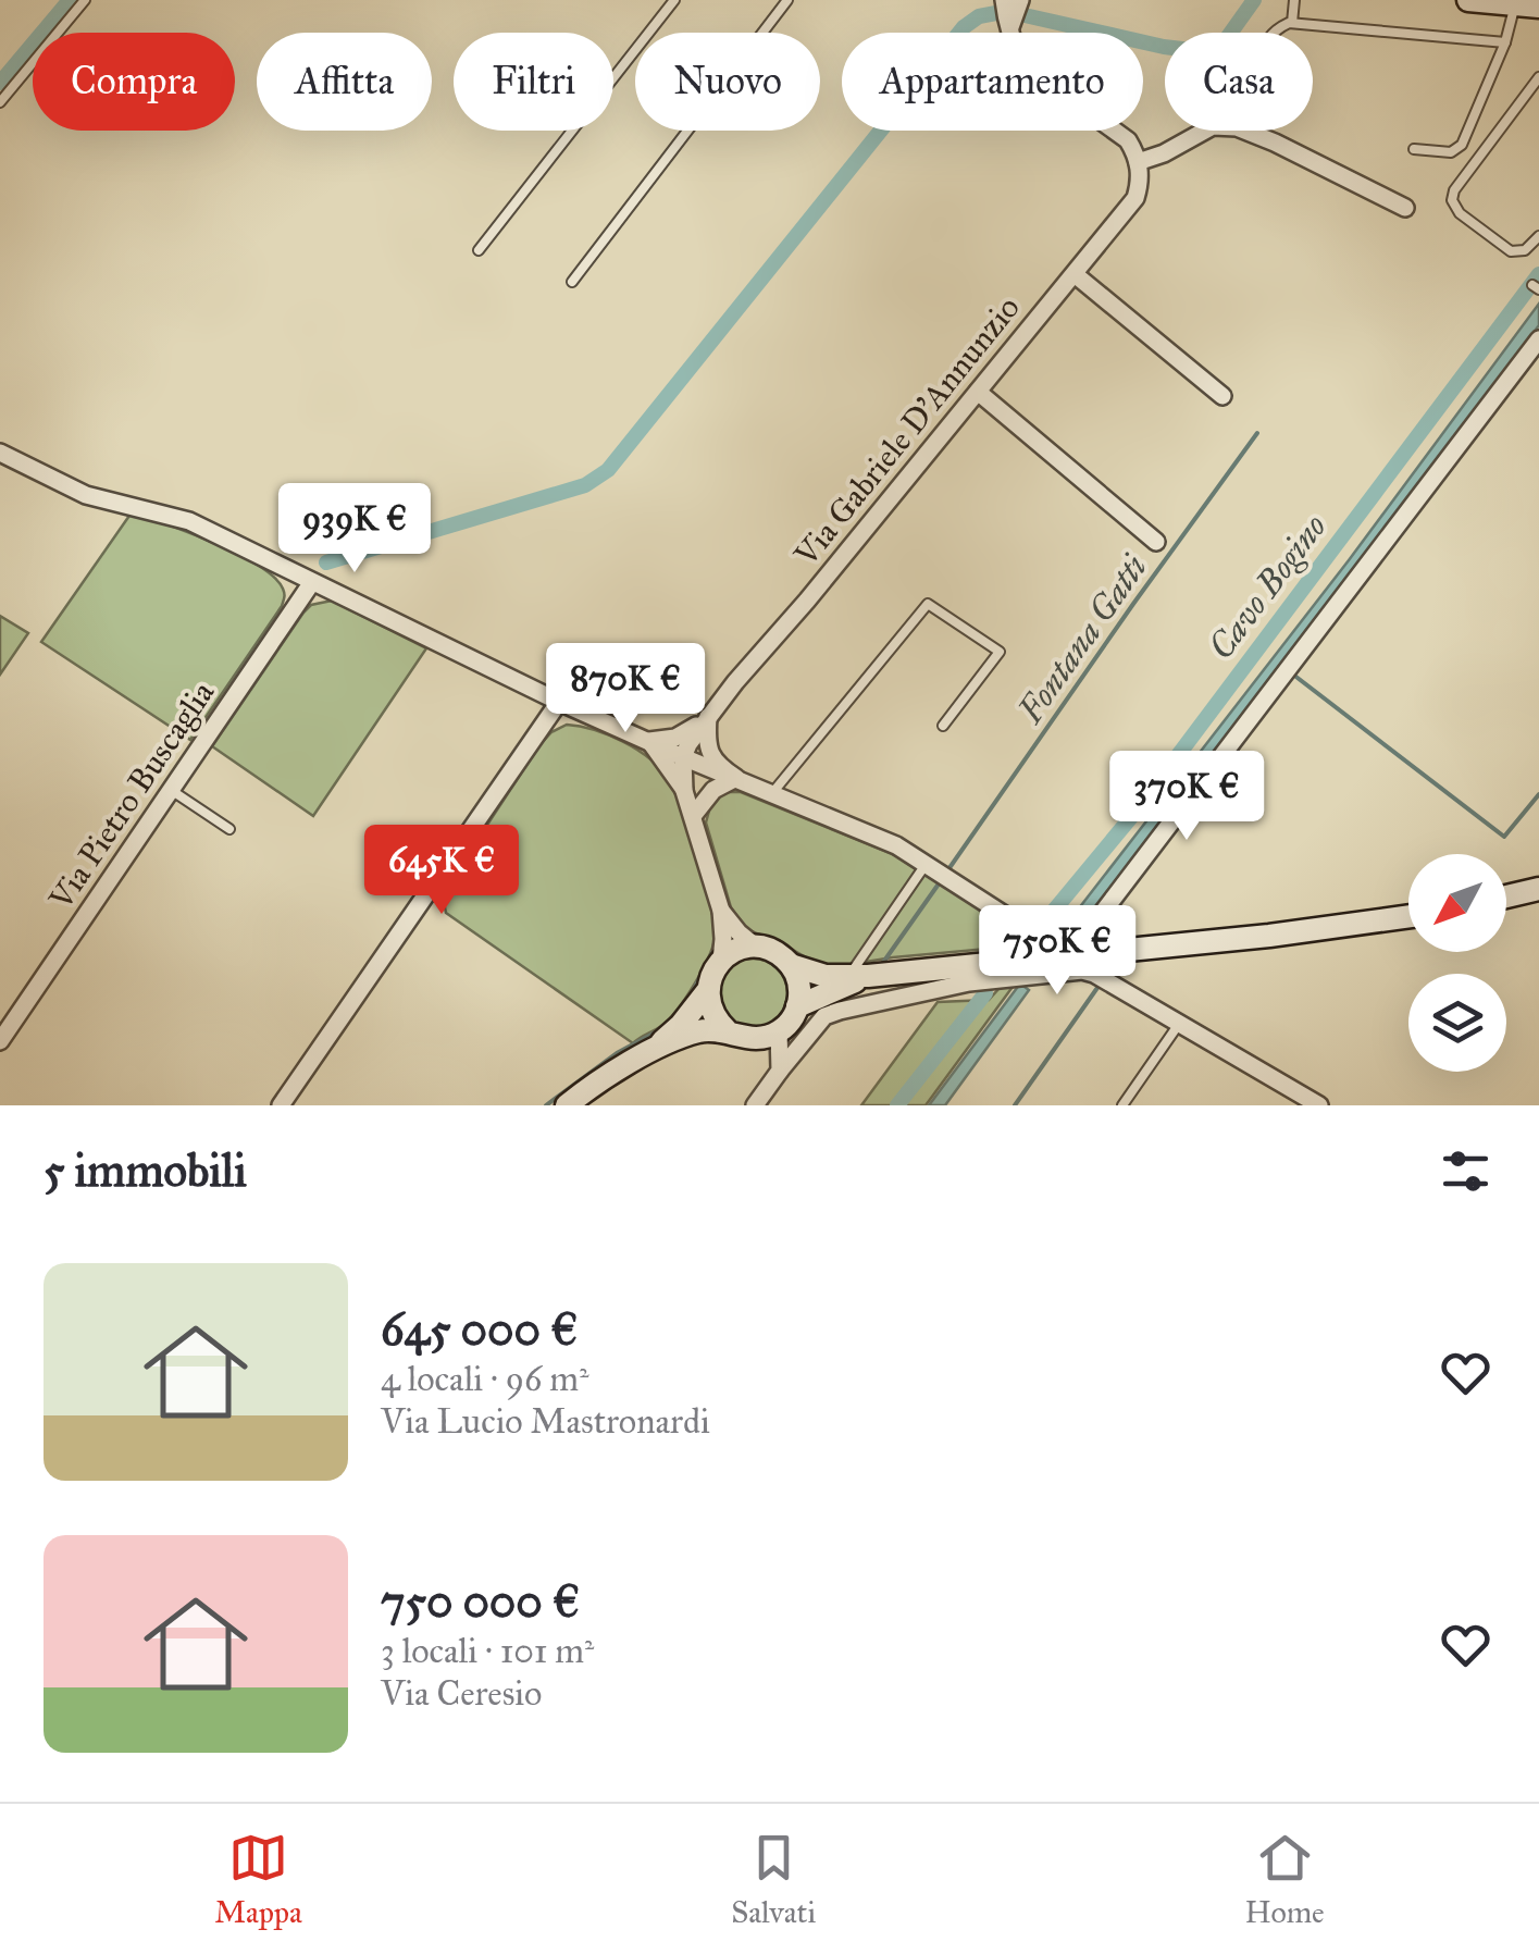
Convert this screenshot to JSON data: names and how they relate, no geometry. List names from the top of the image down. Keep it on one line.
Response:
{"streets":{"street":["Via Gabriele D'Annunzio","Via Pietro Buscaglia"]},"water":["Cavo Bogino","Fontana Gatti"],"north":"bottom left","page":{"chip":["Compra","Affitta","Filtri","Nuovo","Appartamento","Casa"],"price":["939K €","870K €","370K €","645K €","750K €"],"heading":"5 immobili","list":[{"name":"645 000 €","note":"4 locali · 96 m² · Via Lucio Mastronardi"},{"name":"750 000 €","note":"3 locali · 101 m² · Via Ceresio"}],"tabs":["Mappa","Salvati","Home"]}}
